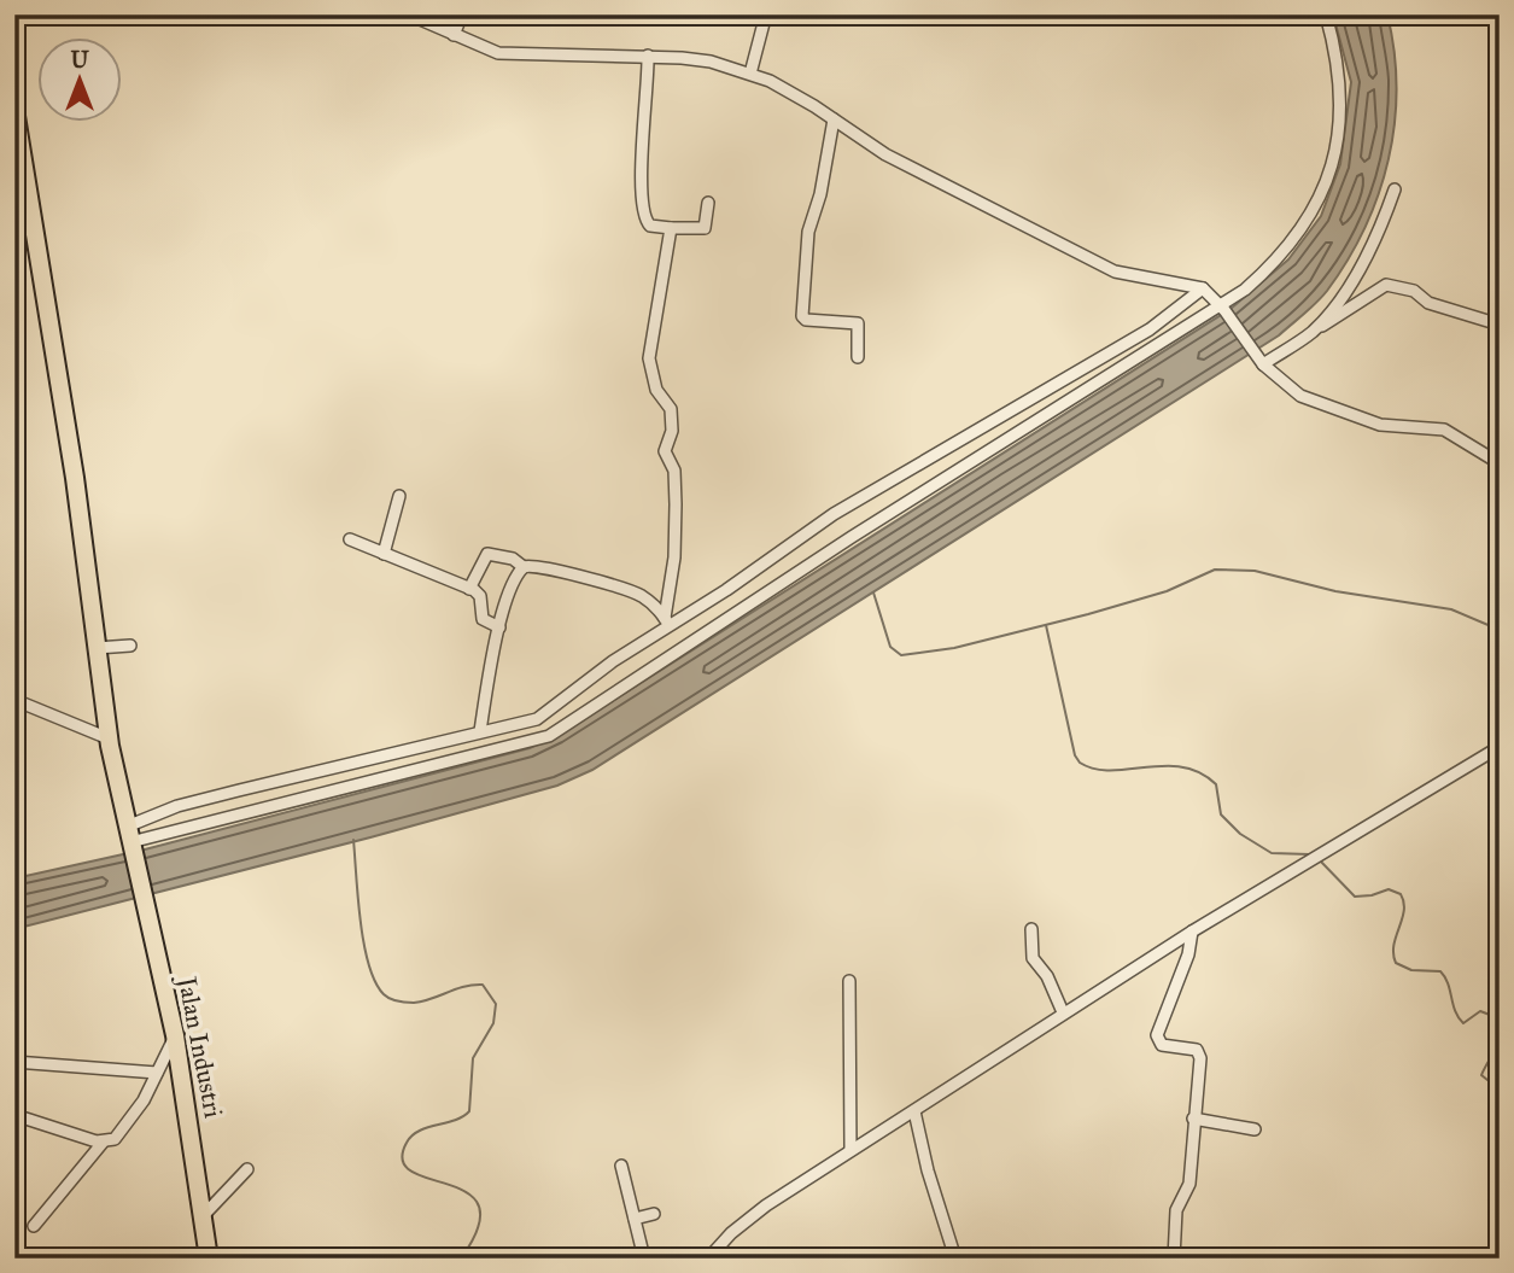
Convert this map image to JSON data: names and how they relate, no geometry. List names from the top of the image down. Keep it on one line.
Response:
{"streets":{"main road":["Jalan Industri"]},"north":"top"}
